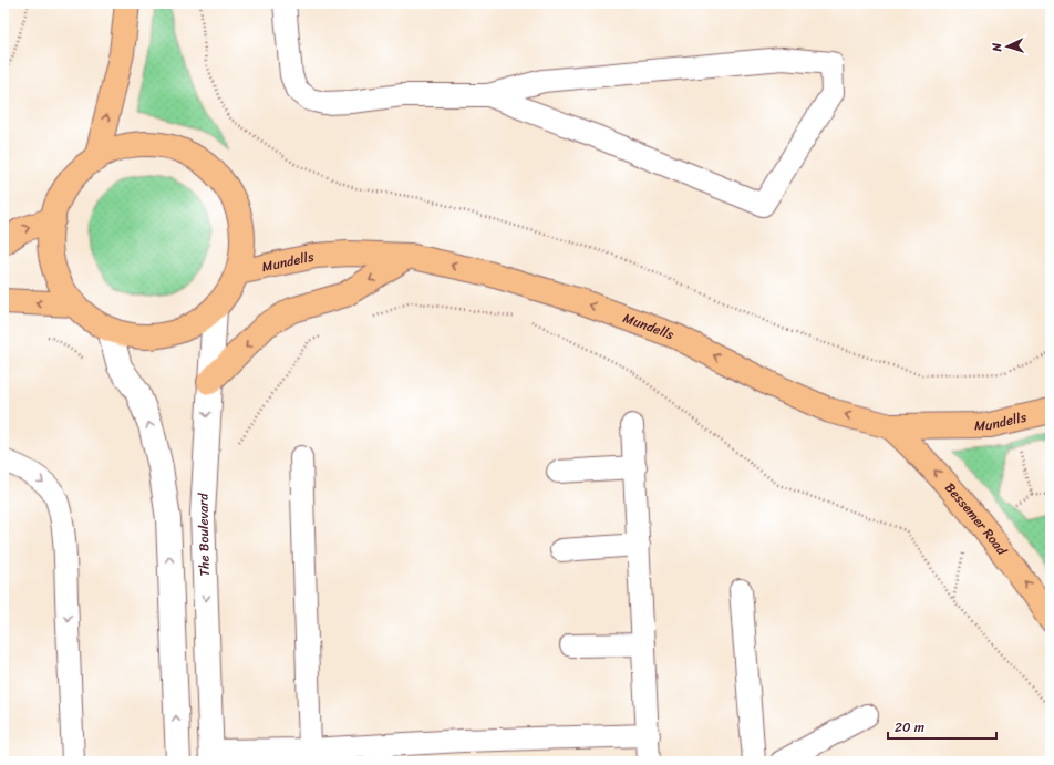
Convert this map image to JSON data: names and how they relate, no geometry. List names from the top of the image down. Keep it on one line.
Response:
{"streets":{"main road":["Mundells","Bessemer Road"],"street":["The Boulevard"]},"crossings":[["Mundells","Bessemer Road"]],"one_way":["Mundells","Bessemer Road"],"scale_bar":"20 m","north":"left"}
